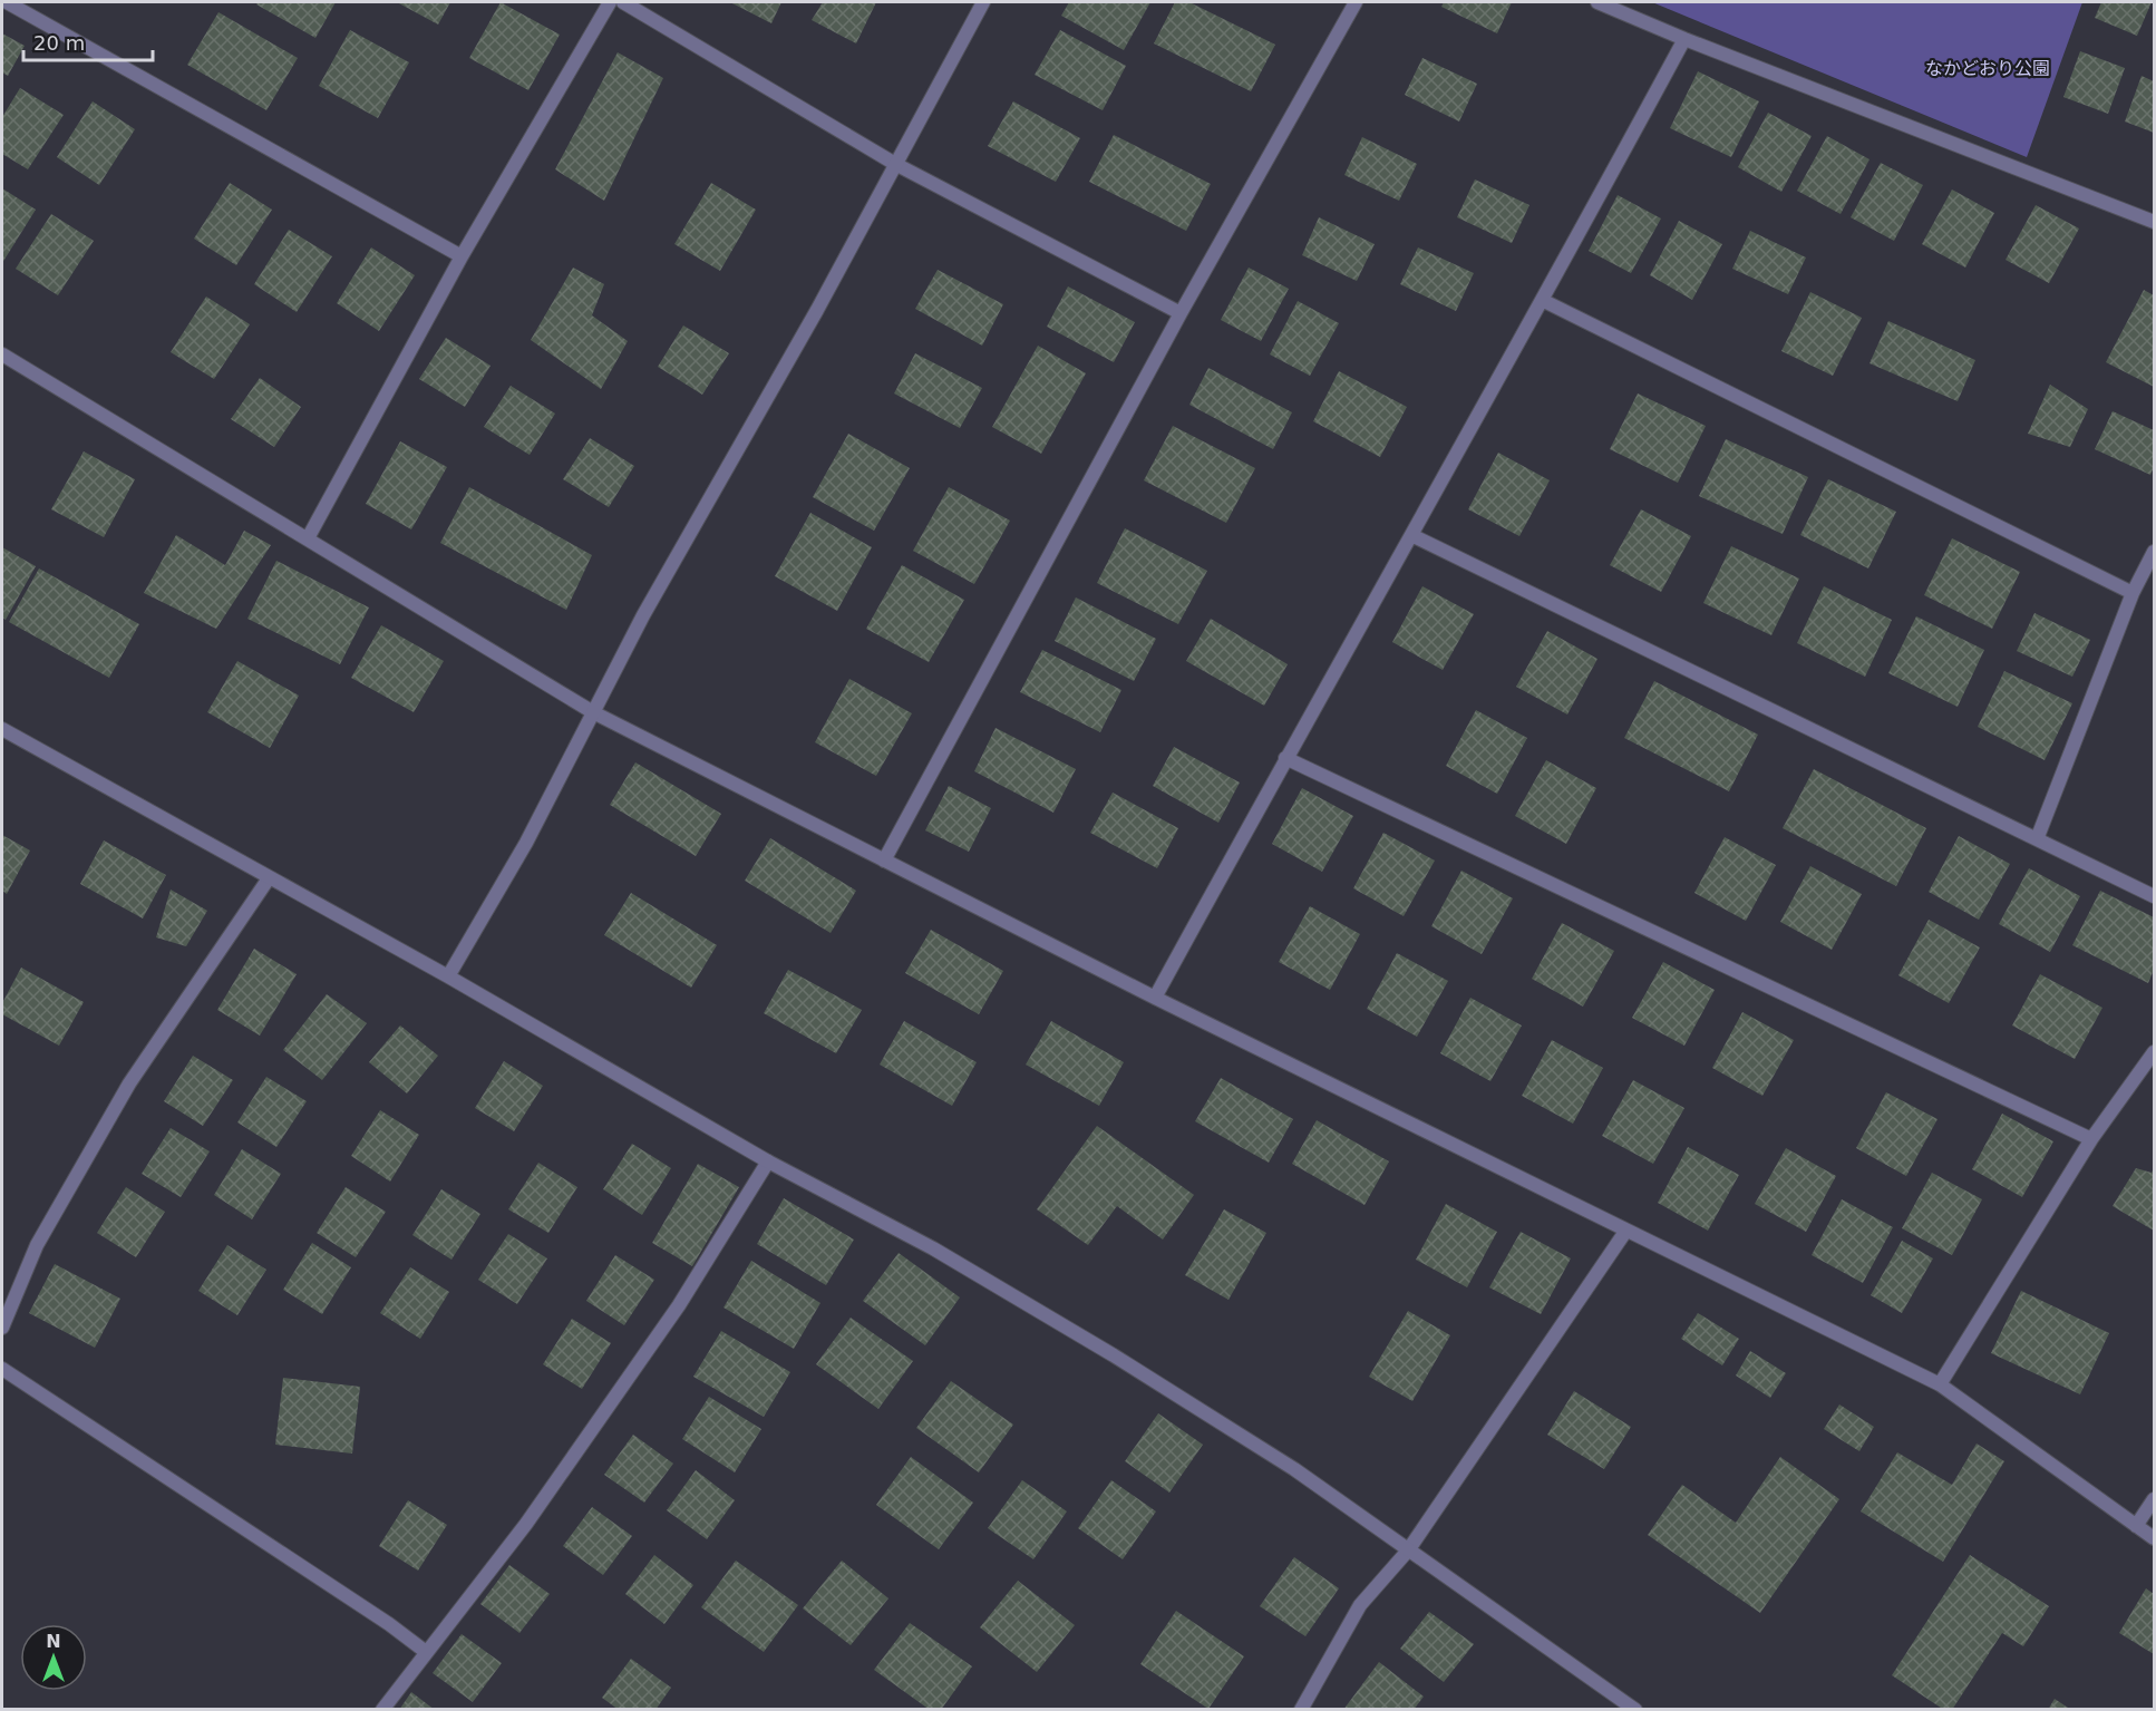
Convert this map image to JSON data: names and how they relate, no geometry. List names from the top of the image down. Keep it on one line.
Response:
{"parks":["なかどおり公園"],"scale_bar":"20 m","north":"top"}
